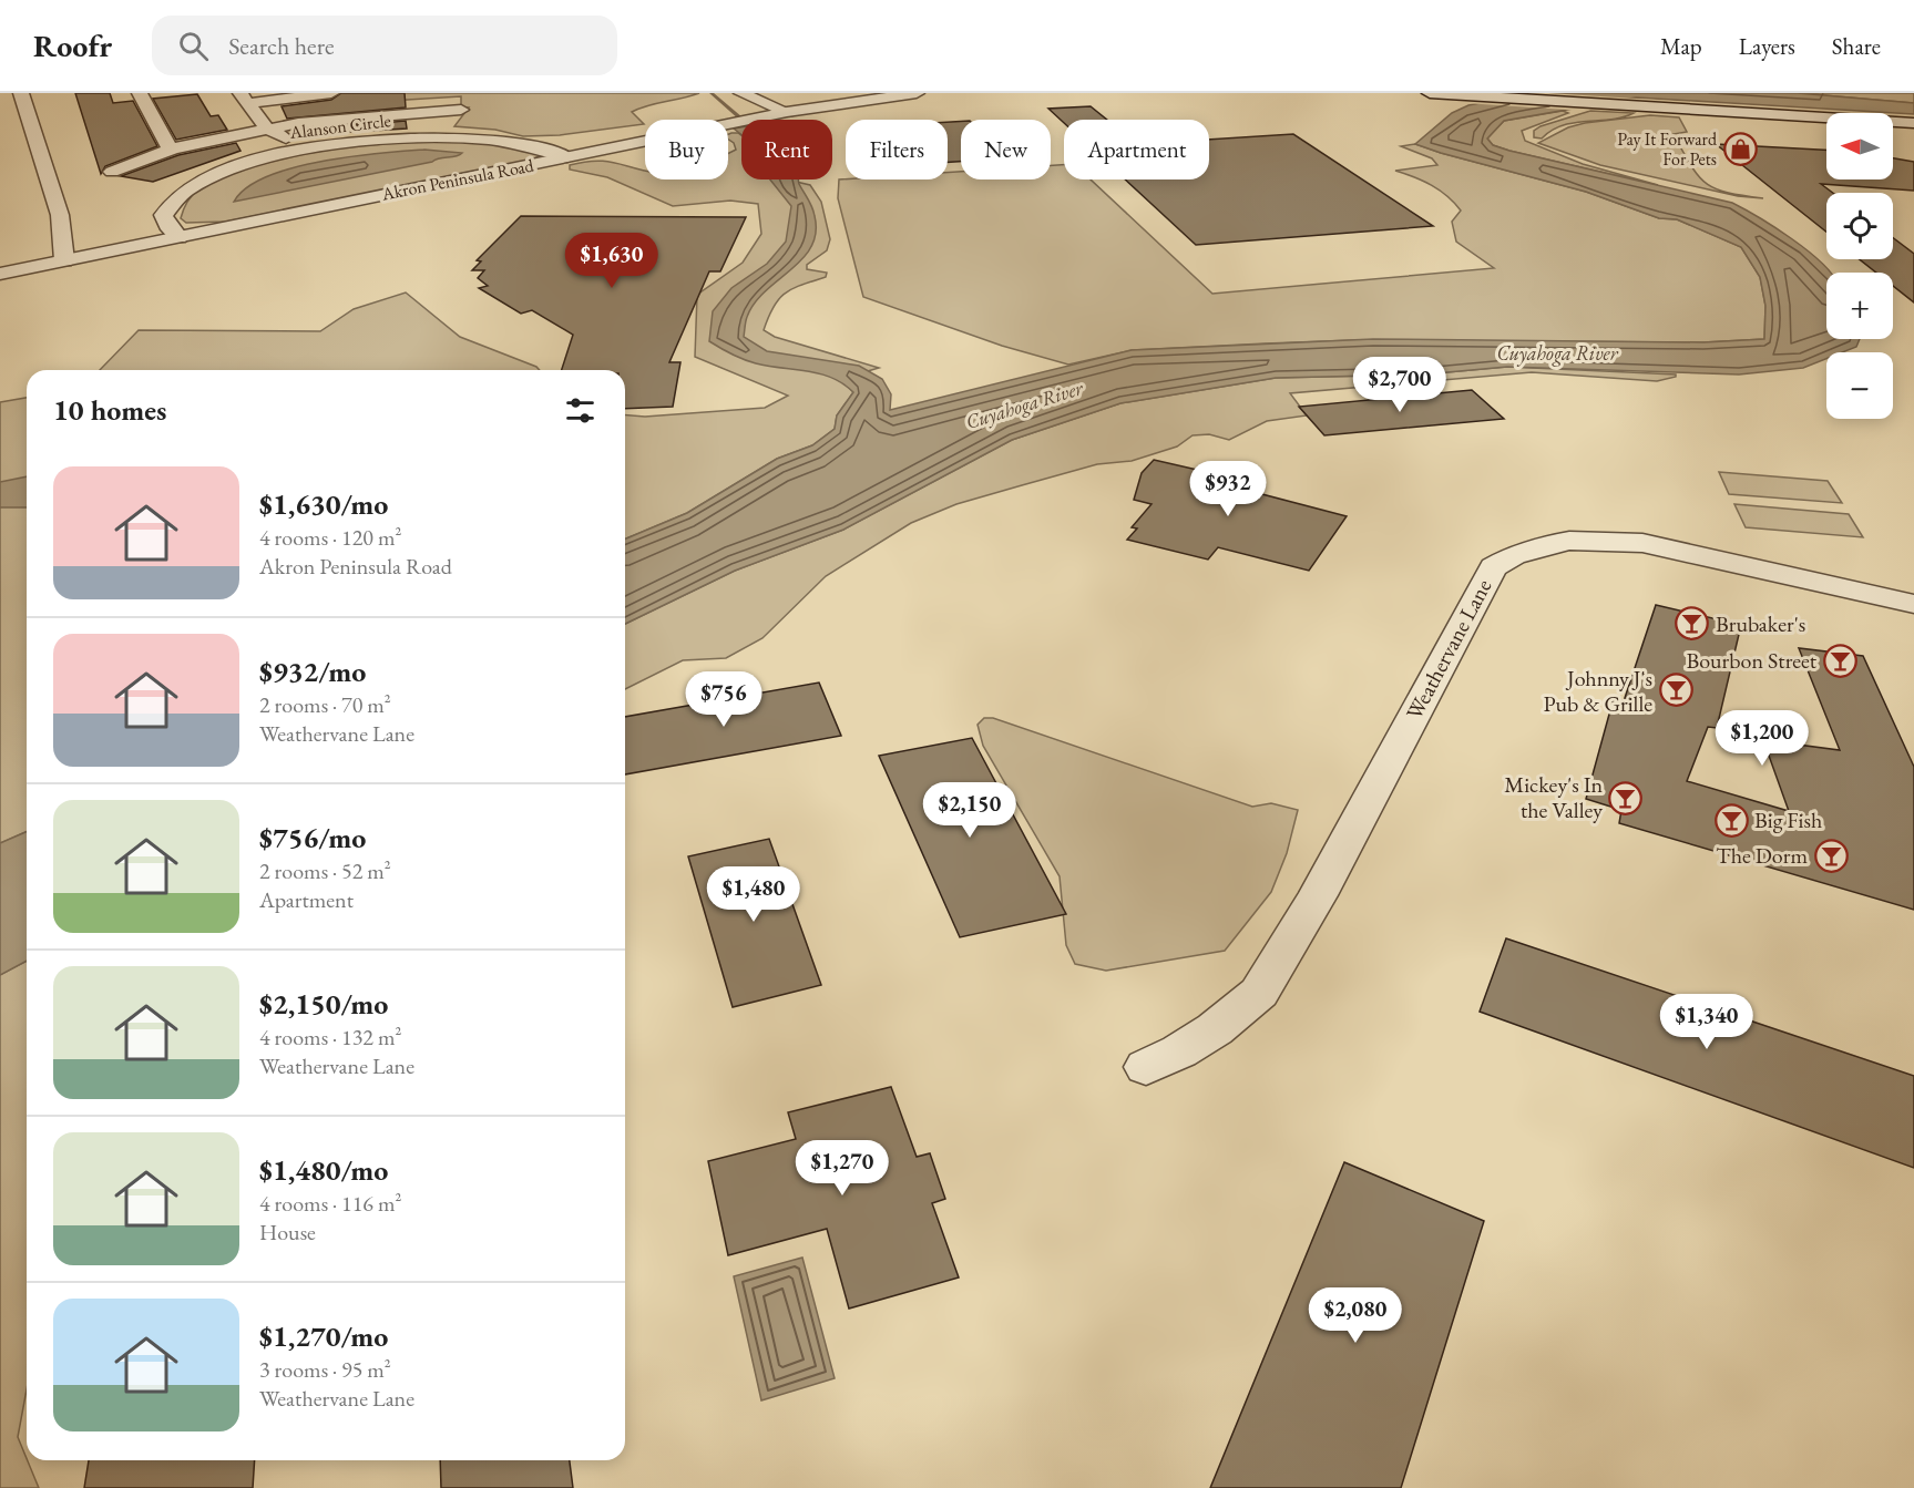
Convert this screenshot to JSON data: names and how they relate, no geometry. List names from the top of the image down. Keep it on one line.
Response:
{"streets":{"street":["Alanson Circle","Akron Peninsula Road","Weathervane Lane"]},"crossings":[["Alanson Circle","Akron Peninsula Road"]],"water":["Cuyahoga River"],"places":{"shop":["Pay It Forward For Pets"],"bar":["Brubaker's","Bourbon Street","Johnny J's Pub & Grille","Mickey's In the Valley","Big Fish","The Dorm"]},"north":"left","page":{"header":"Roofr","search":"Search here","nav":["Map","Layers","Share"],"map_buttons":["+","−"],"chip":["Buy","Rent","Filters","New","Apartment"],"price":["$1,630","$2,700","$932","$756","$1,200","$2,150","$1,480","$1,340","$1,270","$2,080"],"heading":"10 homes","list":[{"name":"$1,630/mo","note":"4 rooms · 120 m² · Akron Peninsula Road"},{"name":"$932/mo","note":"2 rooms · 70 m² · Weathervane Lane"},{"name":"$756/mo","note":"2 rooms · 52 m² · Apartment"},{"name":"$2,150/mo","note":"4 rooms · 132 m² · Weathervane Lane"},{"name":"$1,480/mo","note":"4 rooms · 116 m² · House"},{"name":"$1,270/mo","note":"3 rooms · 95 m² · Weathervane Lane"}]}}
